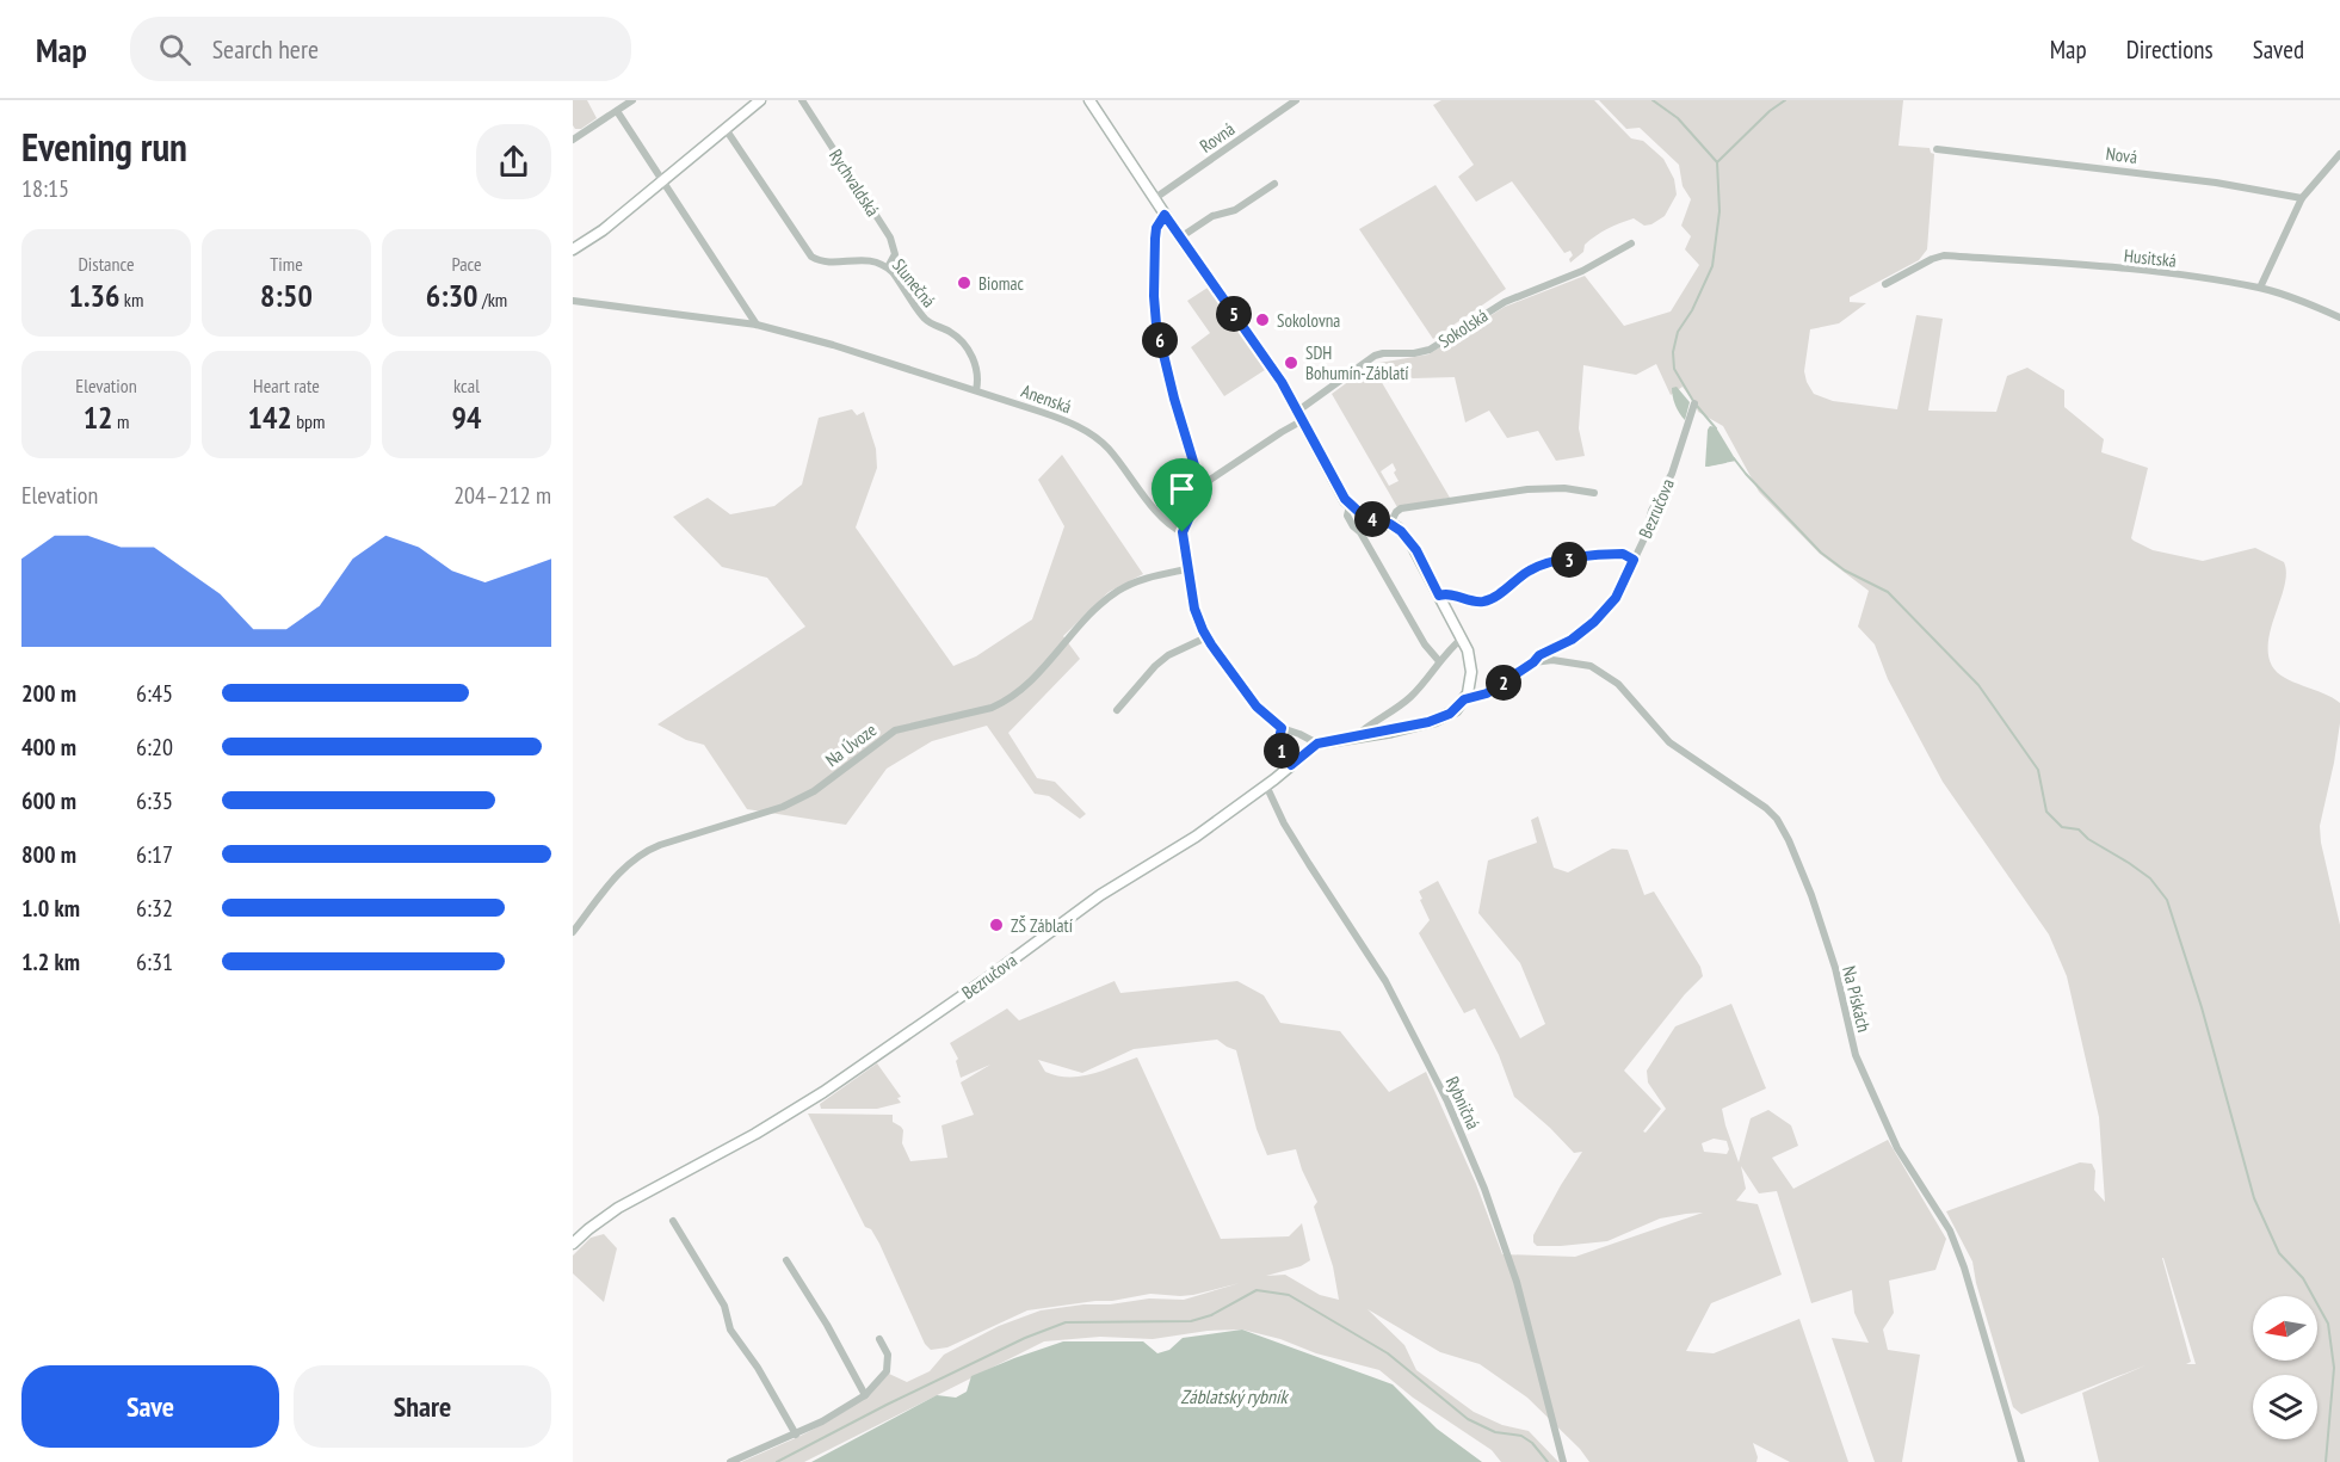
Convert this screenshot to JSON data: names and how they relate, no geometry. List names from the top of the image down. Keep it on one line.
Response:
{"streets":{"main road":["Bezručova"],"street":["Rovná","Nová","Rychvaldská","Husitská","Slunečná","Sokolská","Anenská","Na Úvoze","Na Pískách","Rybničná"]},"crossings":[["Rychvaldská","Slunečná"],["Slunečná","Anenská"],["Bezručova","Na Pískách"],["Bezručova","Rybničná"]],"water":["Záblatský rybník"],"places":["Biomac","Sokolovna","SDH Bohumín-Záblatí","ZŠ Záblatí"],"north":"left","page":{"header":"Map","search":"Search here","nav":["Map","Directions","Saved"],"heading":["Evening run","18:15"],"stats":[["Distance","1.36 km"],["Time","8:50"],["Pace","6:30 /km"],["Elevation","12 m"],["Heart rate","142 bpm"],["kcal","94"]],"pins":["5","6","4","3","2","1"],"chart":["Elevation","204–212 m"],"list":[{"name":"200 m","note":"6:45"},{"name":"400 m","note":"6:20"},{"name":"600 m","note":"6:35"},{"name":"800 m","note":"6:17"},{"name":"1.0 km","note":"6:32"},{"name":"1.2 km","note":"6:31"}],"buttons":["Save","Share"]}}
